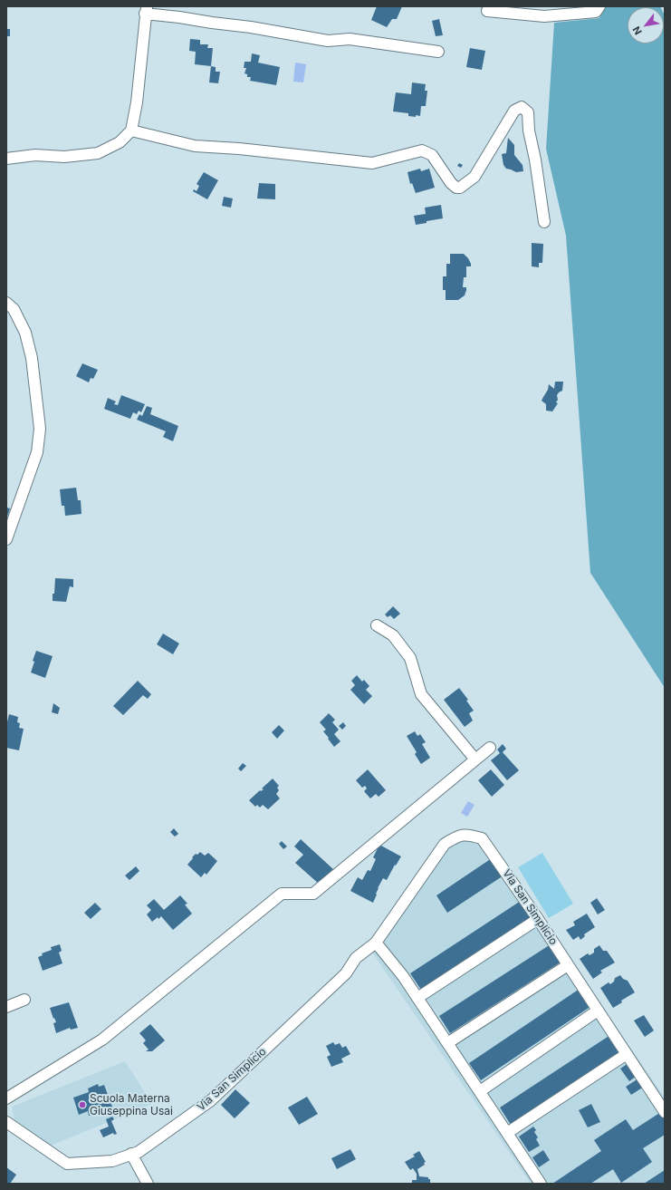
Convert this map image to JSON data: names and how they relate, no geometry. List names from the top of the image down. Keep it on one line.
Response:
{"streets":{"street":["Via San Simplicio"]},"places":["Scuola Materna Giuseppina Usai"],"north":"bottom left"}
